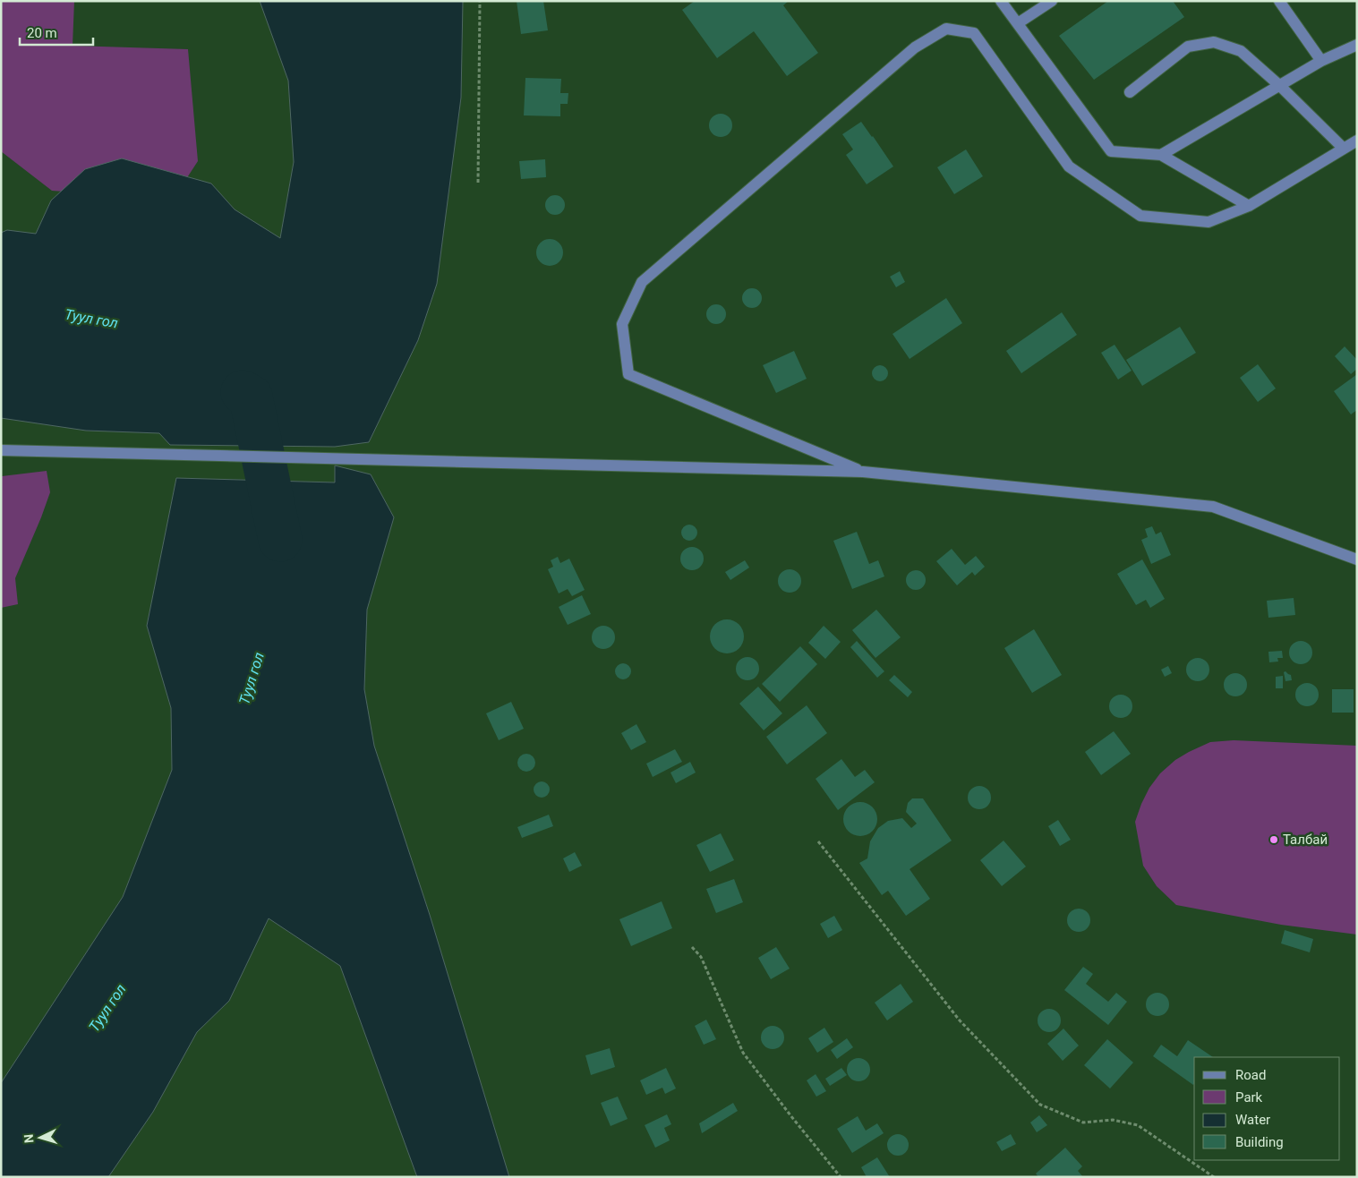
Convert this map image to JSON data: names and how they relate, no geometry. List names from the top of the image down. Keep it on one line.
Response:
{"water":["Туул гол"],"places":["Талбай"],"legend":["Road","Park","Water","Building"],"scale_bar":"20 m","north":"left"}
